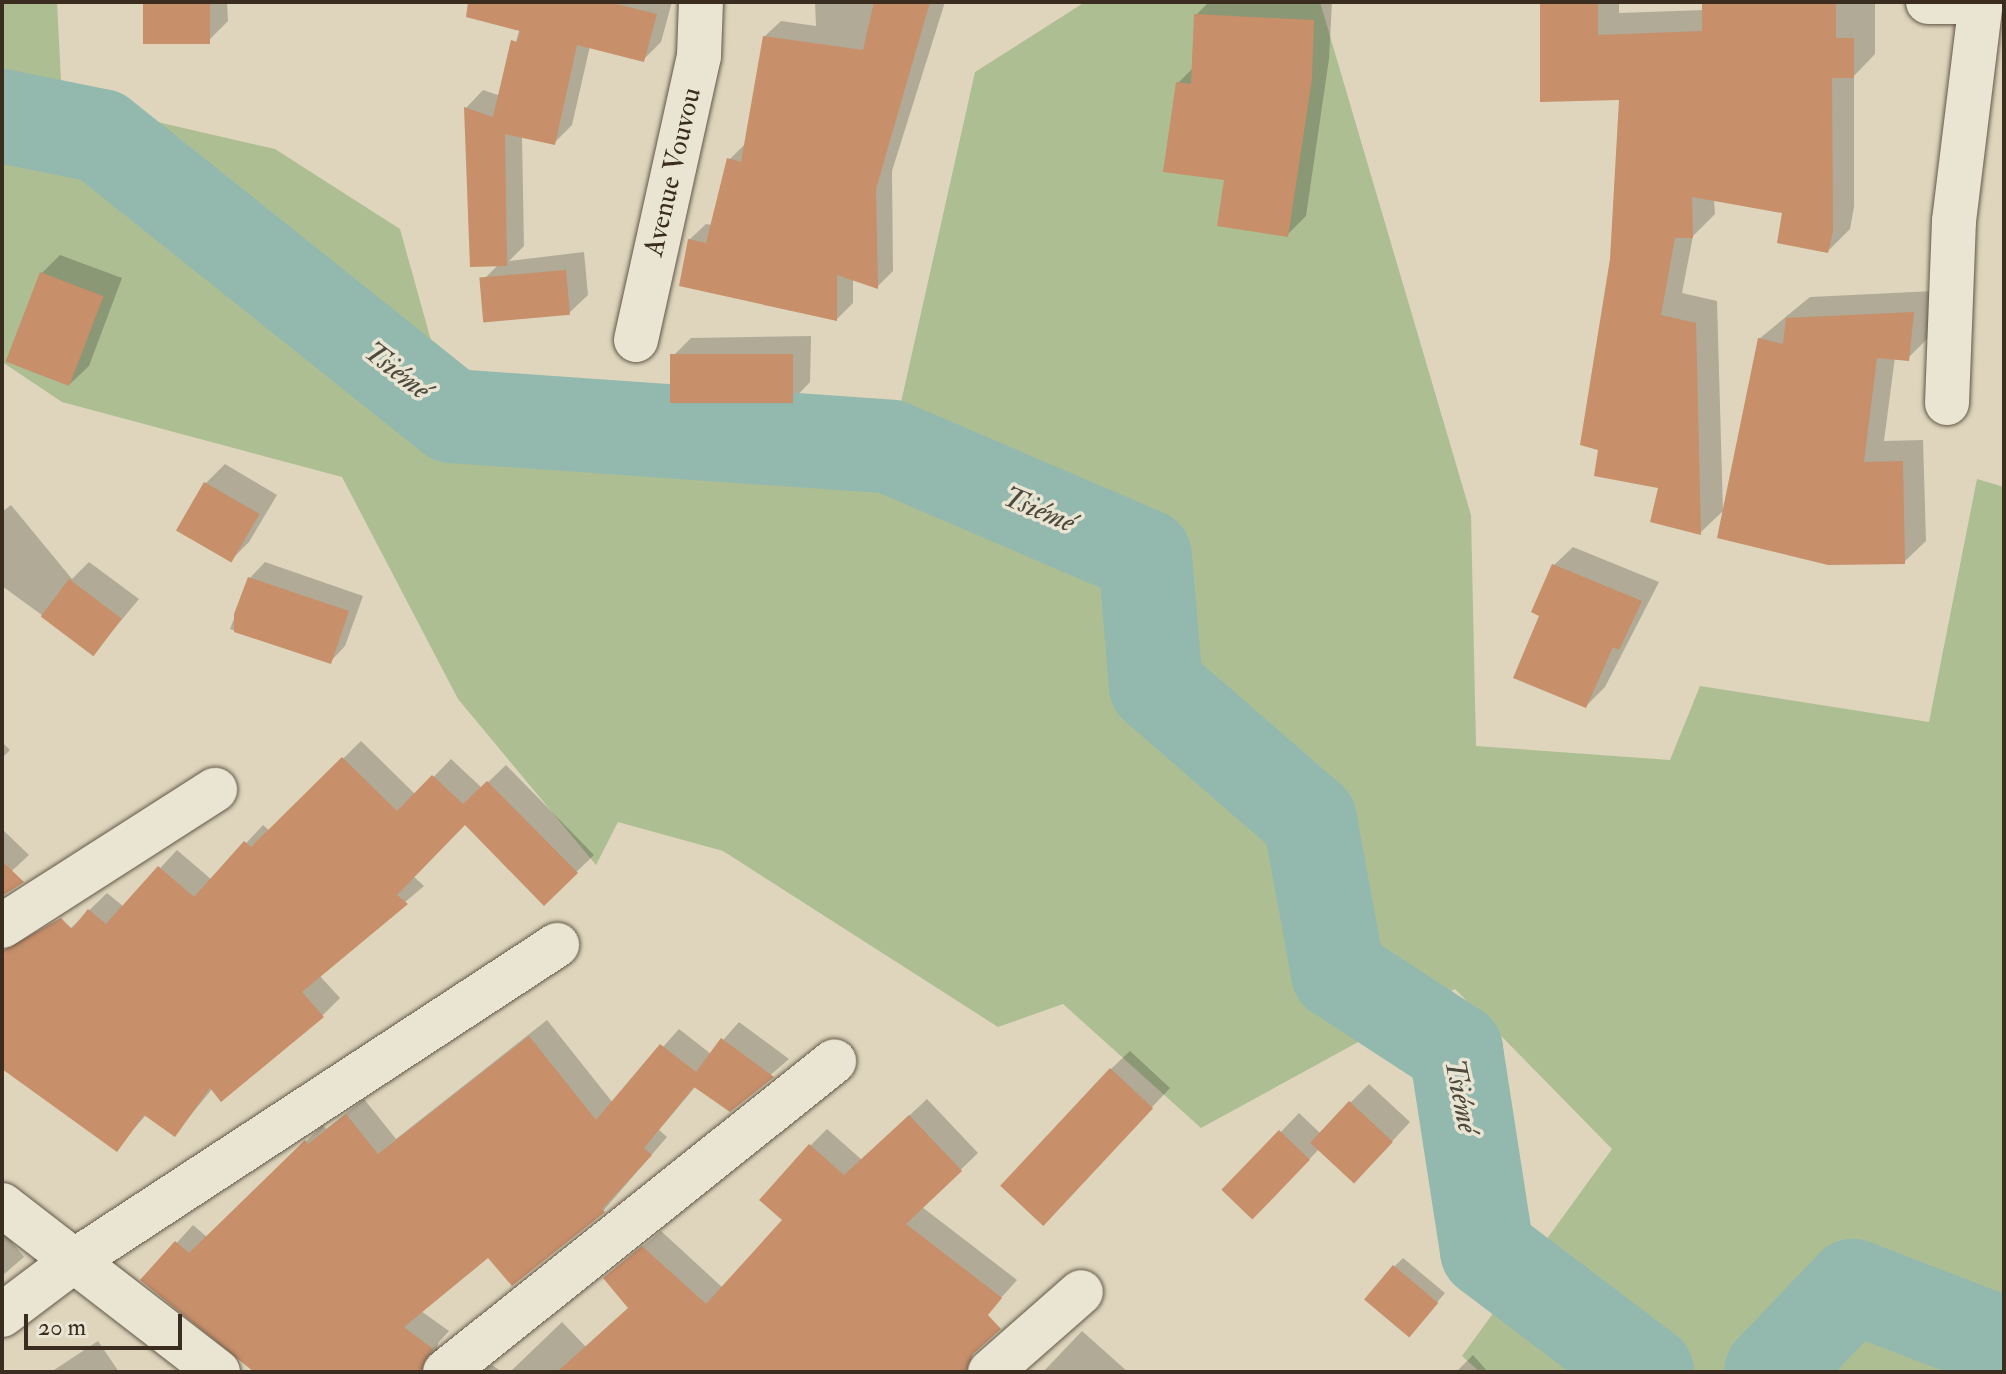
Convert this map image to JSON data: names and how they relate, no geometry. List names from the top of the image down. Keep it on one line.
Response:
{"streets":{"street":["Avenue Vouvou"]},"water":["Tsiémé"],"scale_bar":"20 m"}
